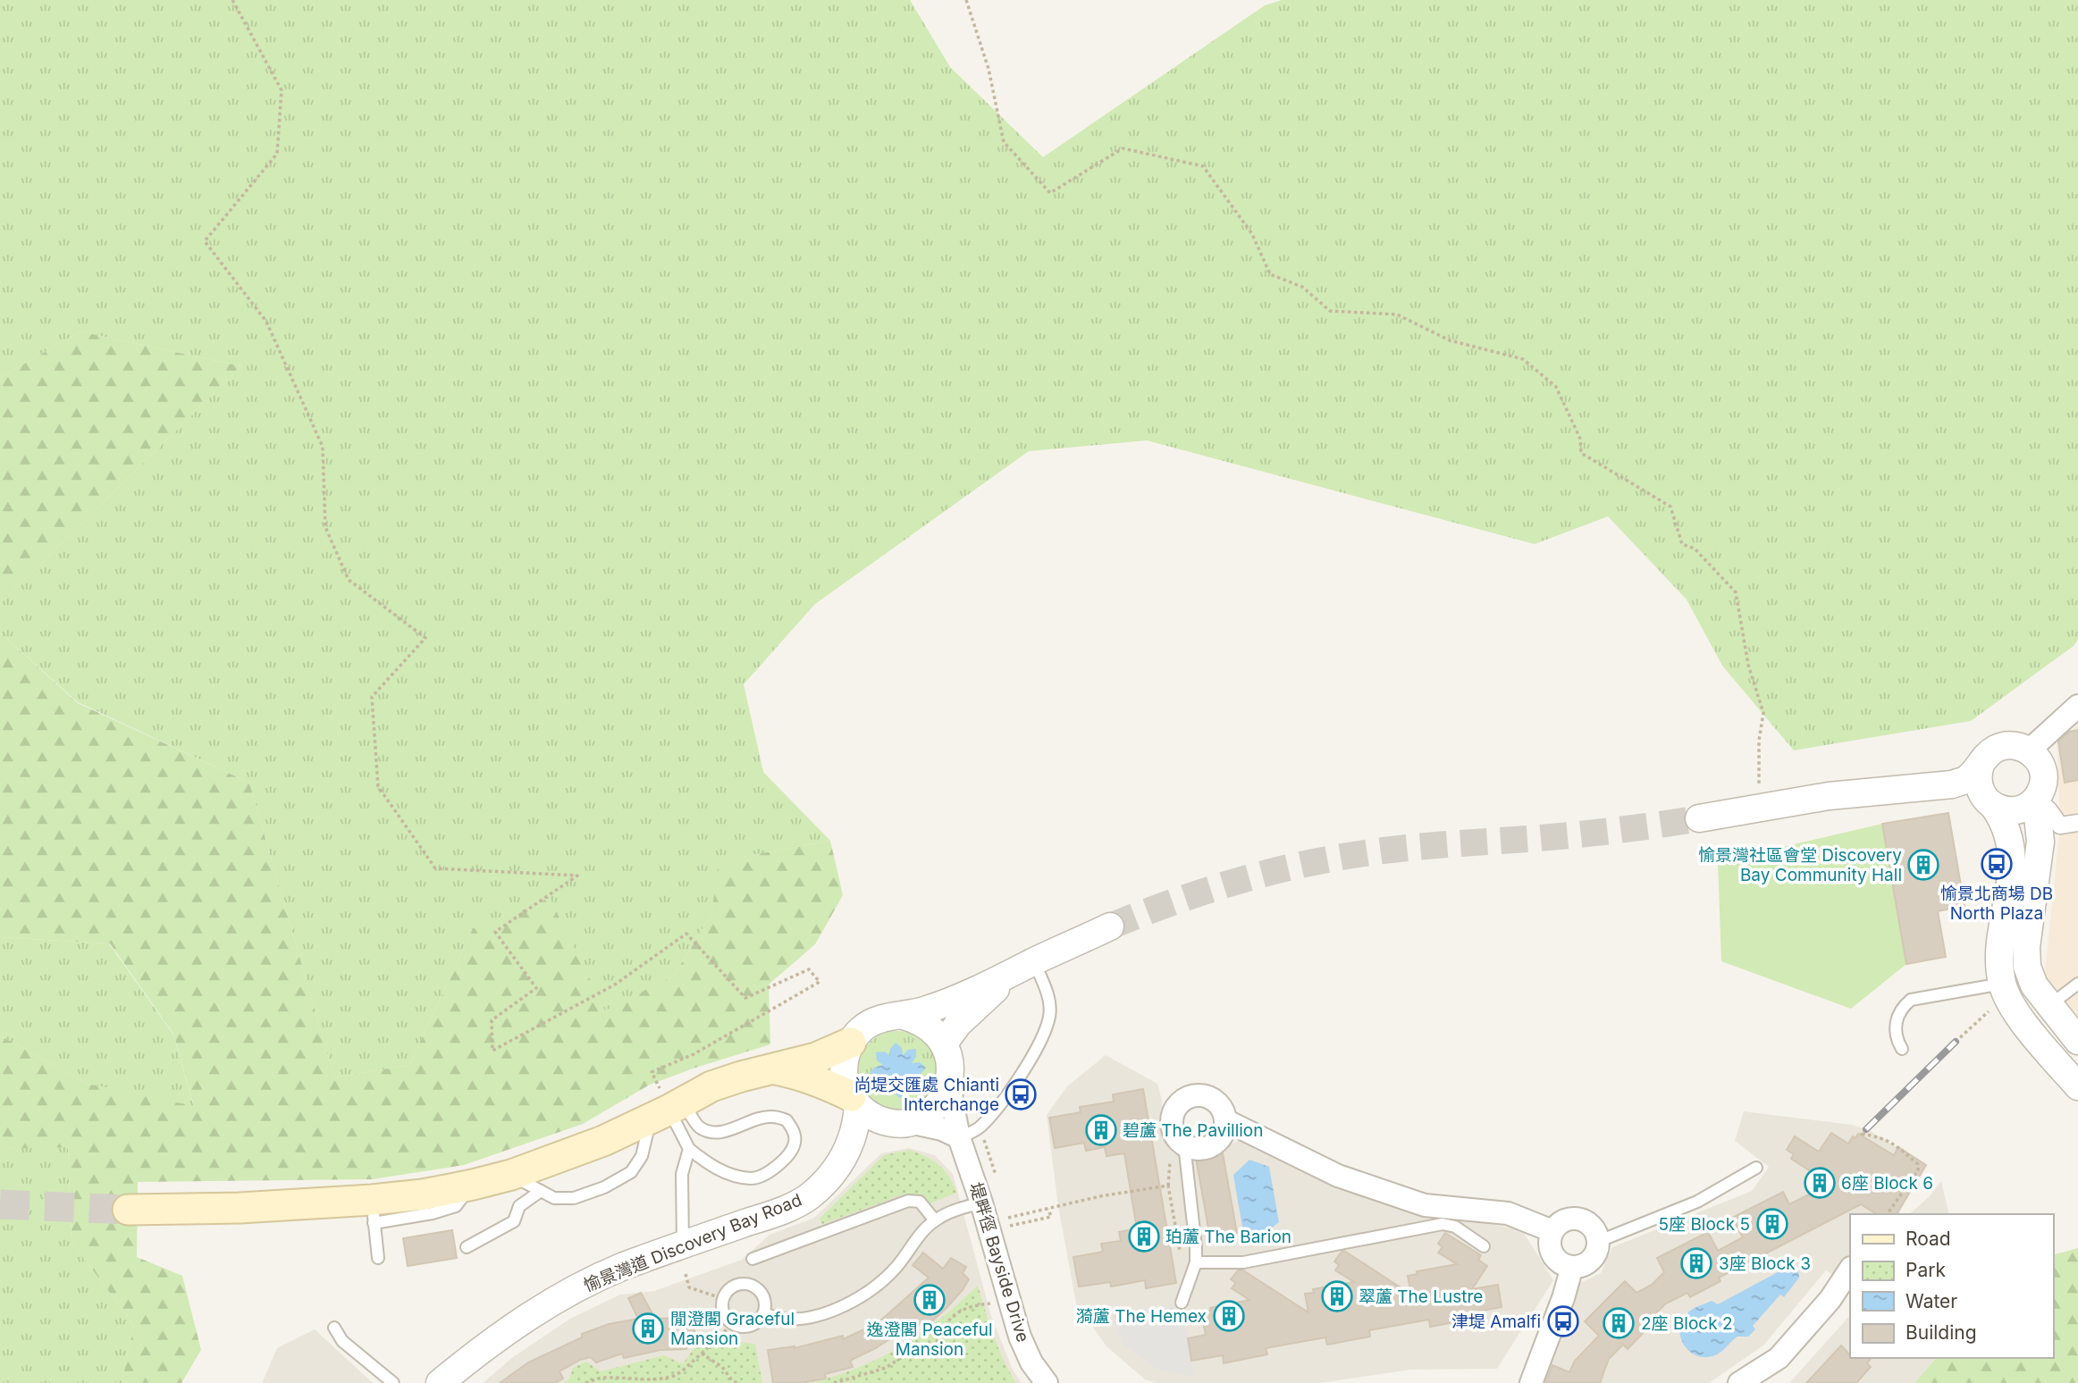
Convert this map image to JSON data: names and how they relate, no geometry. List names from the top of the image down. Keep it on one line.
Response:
{"streets":{"street":["愉景灣道 Discovery Bay Road","堤畔徑 Bayside Drive"]},"crossings":[["愉景灣道 Discovery Bay Road","堤畔徑 Bayside Drive"]],"places":{"bus stop":["愉景北商場 DB North Plaza","尚堤交匯處 Chianti Interchange","津堤 Amalfi"],"building":["愉景灣社區會堂 Discovery Bay Community Hall","碧蘆 The Pavillion","6座 Block 6","5座 Block 5","珀蘆 The Barion","3座 Block 3","翠蘆 The Lustre","逸澄閣 Peaceful Mansion","漪蘆 The Hemex","2座 Block 2","閒澄閣 Graceful Mansion"]},"legend":["Road","Park","Water","Building"]}
